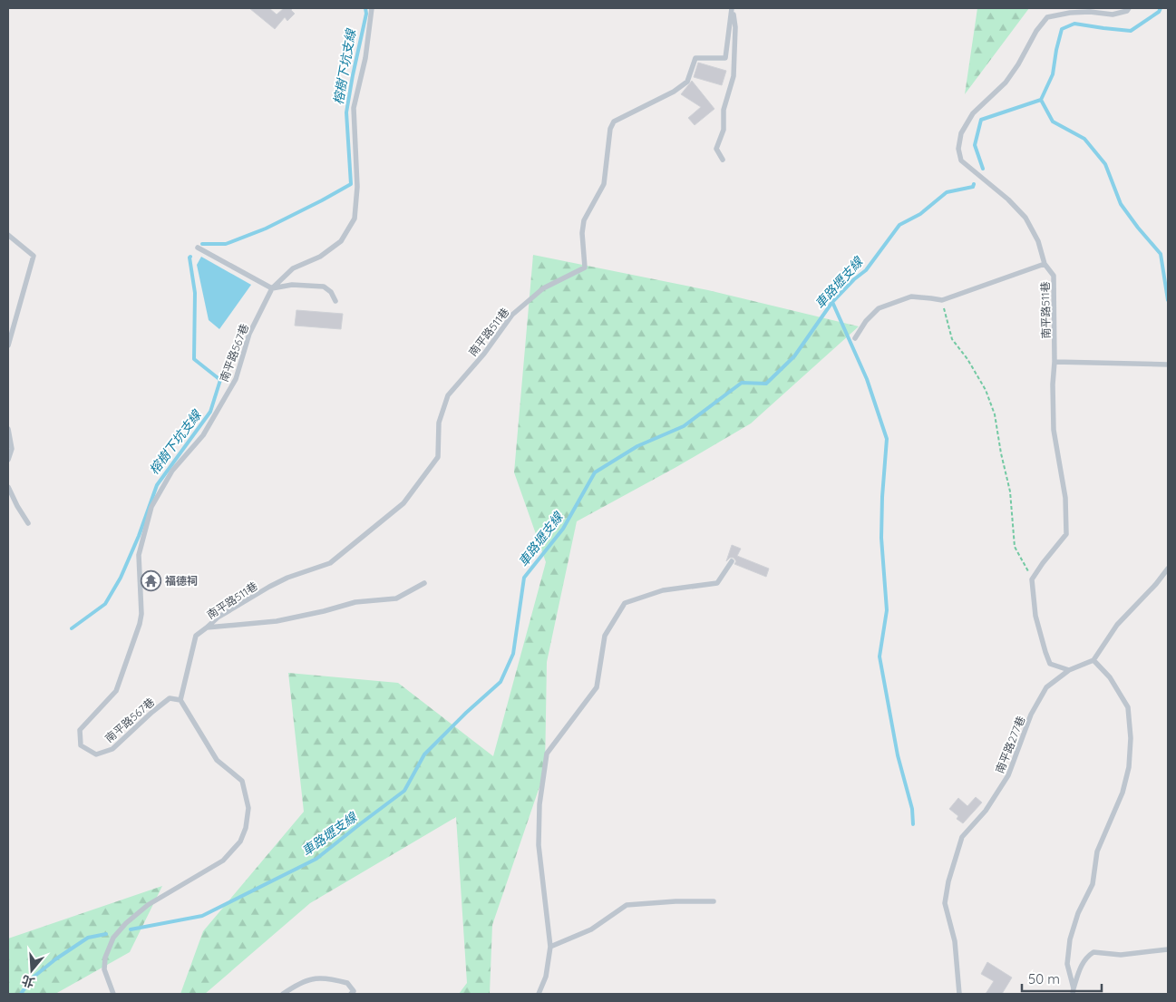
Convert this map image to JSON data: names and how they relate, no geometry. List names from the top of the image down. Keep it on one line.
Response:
{"streets":{"lane":["南平路511巷","南平路567巷","南平路277巷"]},"water":["榕樹下坑支線","車路壢支線"],"places":{"temple":["福德祠"]},"scale_bar":"50 m","north":"bottom"}
